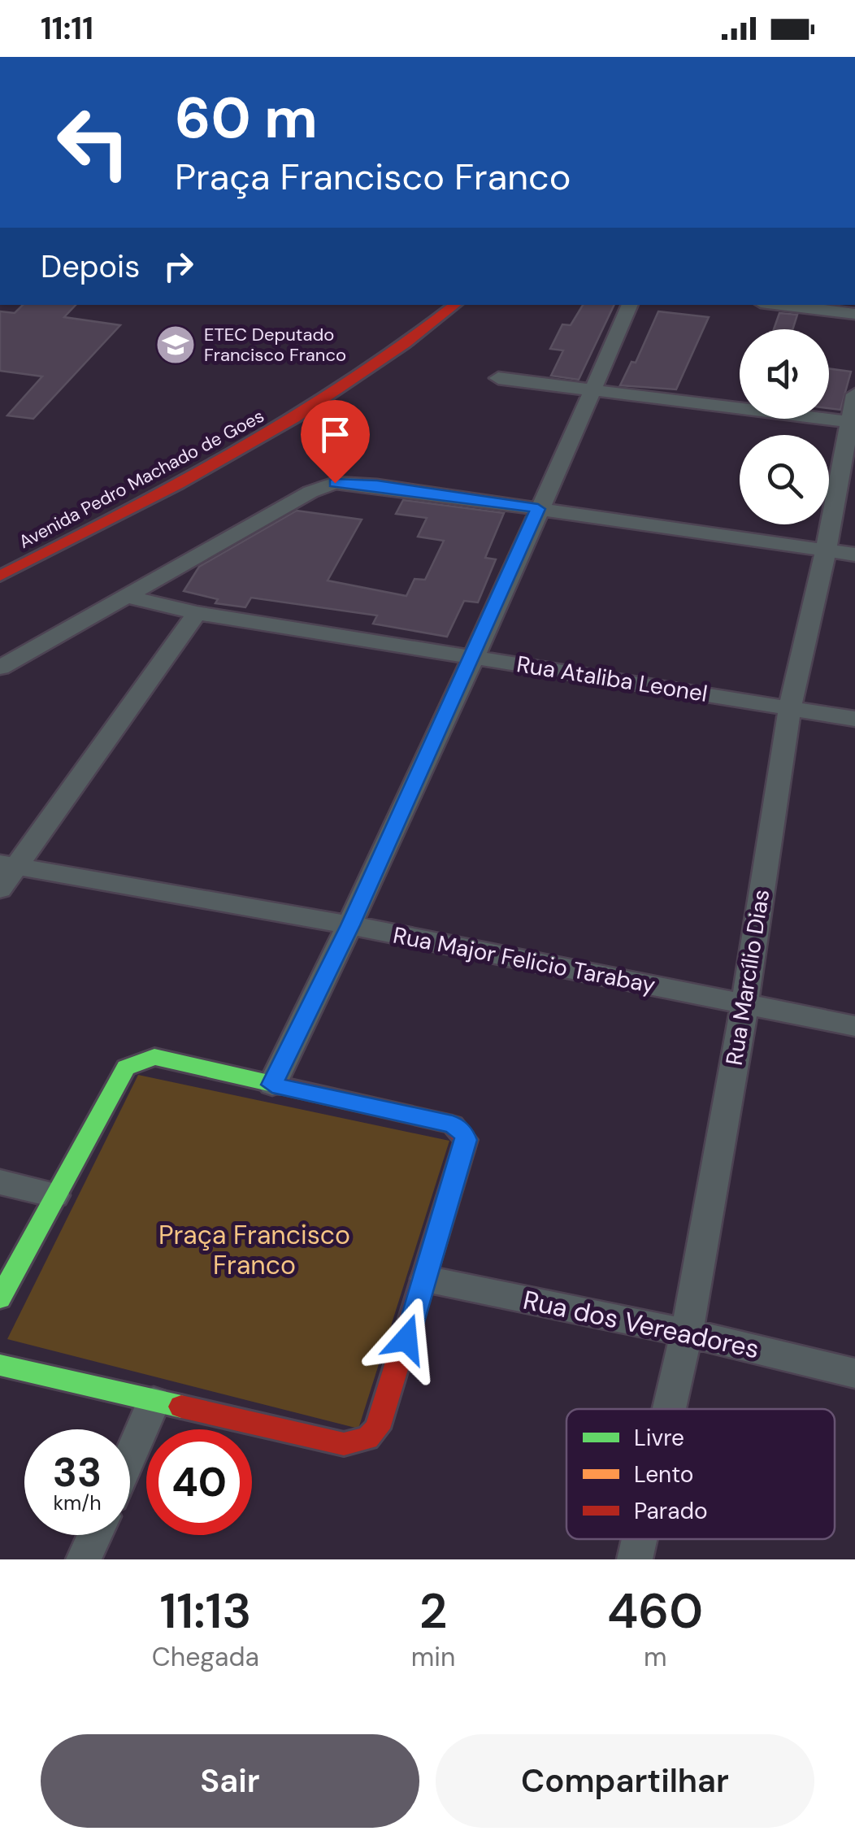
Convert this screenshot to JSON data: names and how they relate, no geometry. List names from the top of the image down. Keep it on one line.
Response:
{"streets":{"street":["Avenida Pedro Machado de Goes","Rua Ataliba Leonel","Rua Major Felicio Tarabay","Rua Marcílio Dias","Rua dos Vereadores"]},"crossings":[["Rua Ataliba Leonel","Rua Marcílio Dias"],["Rua Major Felicio Tarabay","Rua Marcílio Dias"],["Rua Marcílio Dias","Rua dos Vereadores"]],"parks":["Praça Francisco Franco"],"places":{"school or university":["ETEC Deputado Francisco Franco"]},"legend":["Livre","Lento","Parado"],"page":{"status":"11:11","turn":["60 m","Praça Francisco Franco"],"then":"Depois","speed":"33 km/h","limit":"40","eta":["11:13","Chegada","2","min","460","m"],"buttons":["Sair","Compartilhar"]}}
